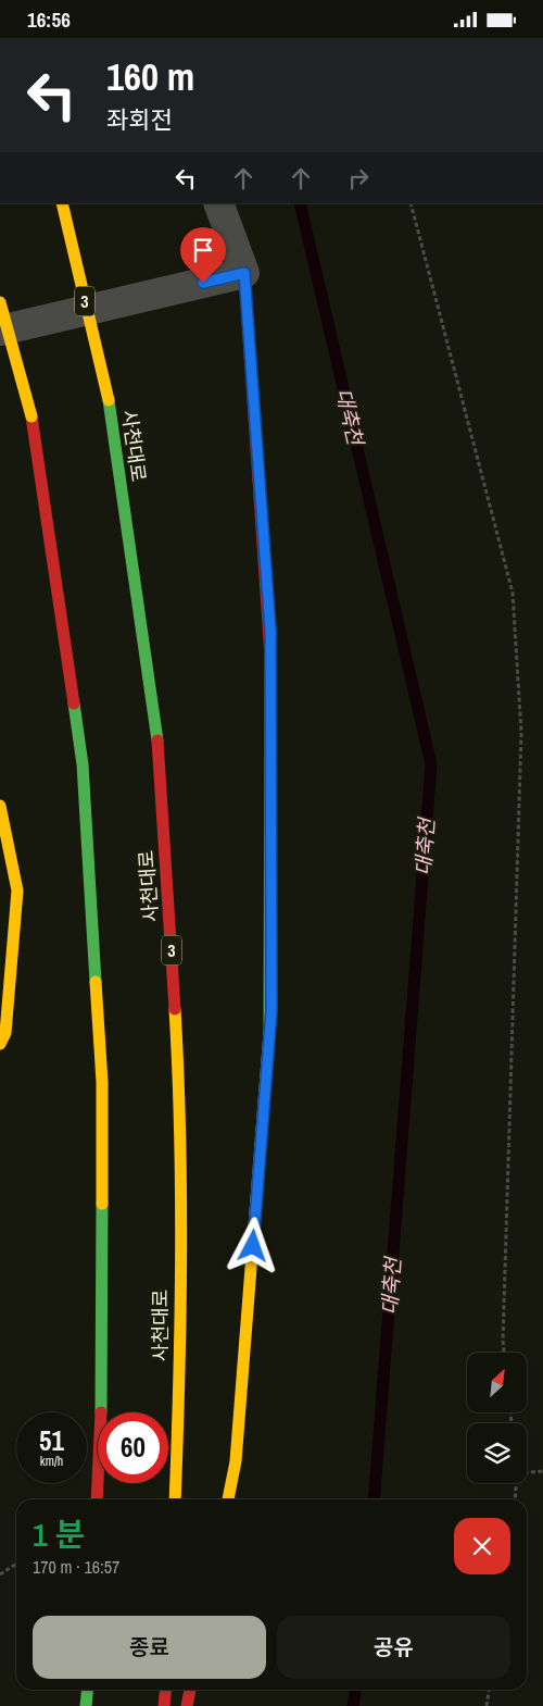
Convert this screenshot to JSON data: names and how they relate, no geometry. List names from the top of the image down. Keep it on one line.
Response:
{"streets":{"main road":["3","사천대로"]},"water":["대축천"],"north":"top right","page":{"status":"16:56","turn":["160 m","좌회전"],"speed":"51 km/h","limit":"60","heading":["1 분","170 m · 16:57"],"buttons":["종료","공유"]}}
